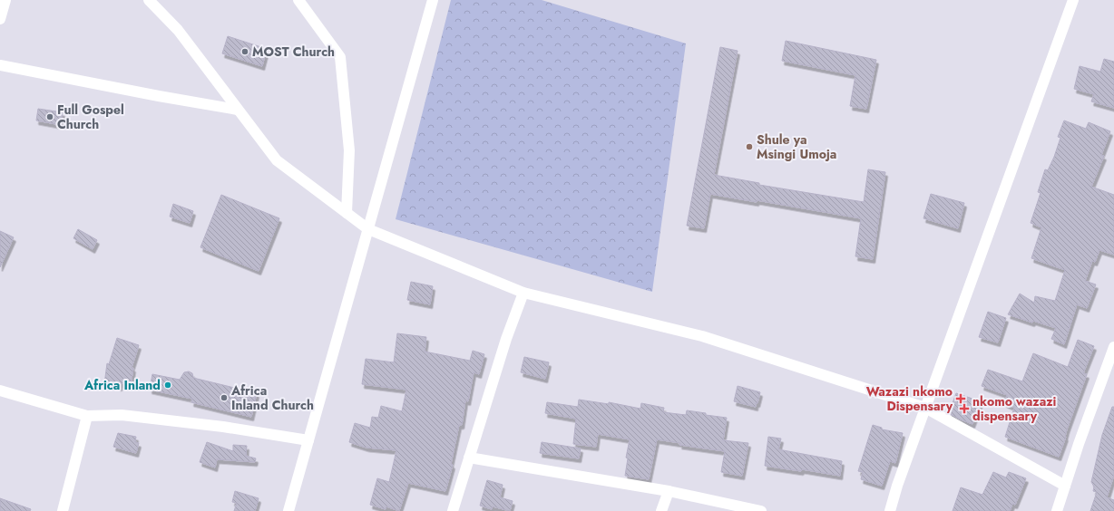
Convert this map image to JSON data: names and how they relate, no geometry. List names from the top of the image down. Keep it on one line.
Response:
{"places":{"other":["MOST Church","Full Gospel Church","Shule ya Msingi Umoja","Africa Inland","Africa Inland Church"],"health":["Wazazi nkomo Dispensary","nkomo wazazi dispensary"]}}
